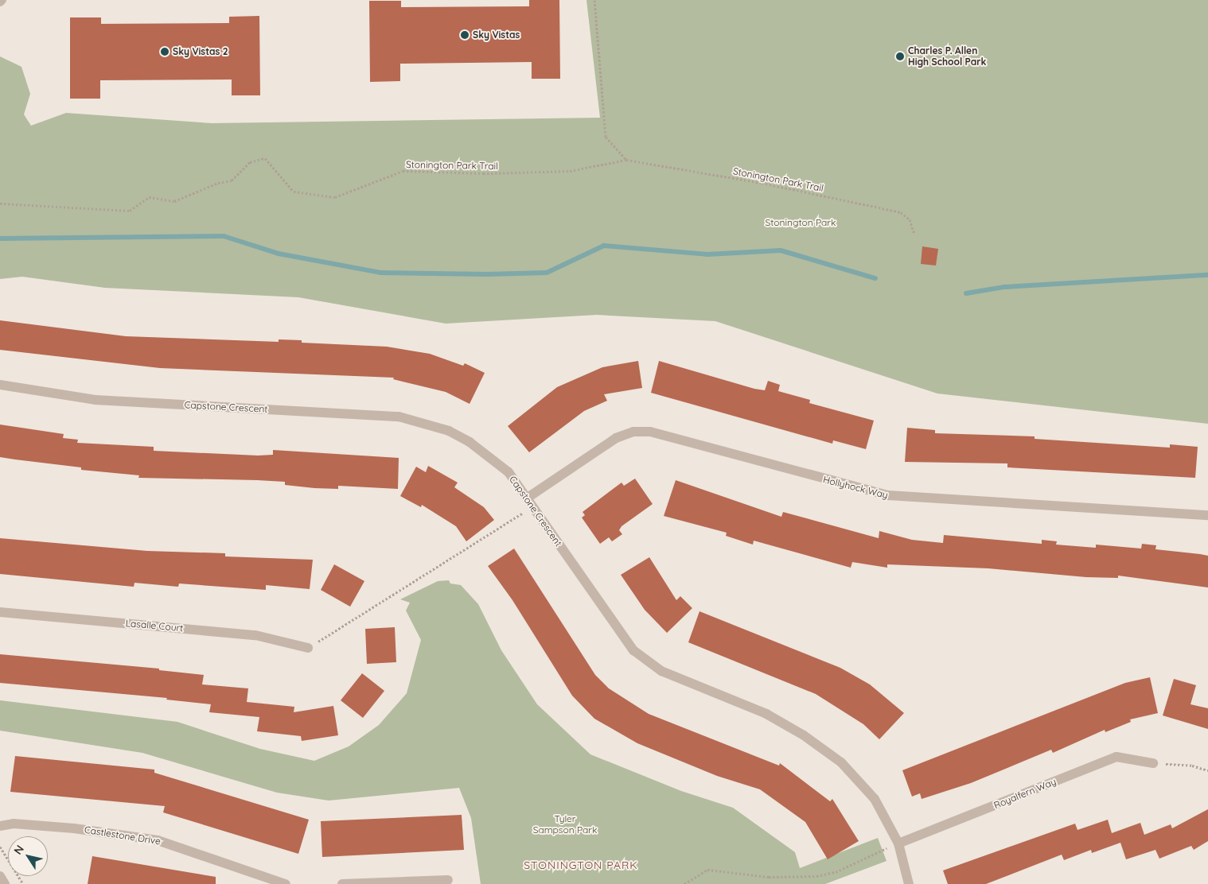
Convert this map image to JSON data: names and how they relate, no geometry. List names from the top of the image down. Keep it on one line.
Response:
{"streets":{"street":["Capstone Crescent","Hollyhock Way","Lasalle Court","Royalfern Way","Castlestone Drive"],"path":["Stonington Park Trail"]},"crossings":[["Capstone Crescent","Hollyhock Way"],["Capstone Crescent","Royalfern Way"]],"districts":["STONINGTON PARK"],"parks":["Stonington Park","Tyler Sampson Park"],"places":["Sky Vistas","Sky Vistas 2","Charles P. Allen High School Park"],"north":"top left"}
